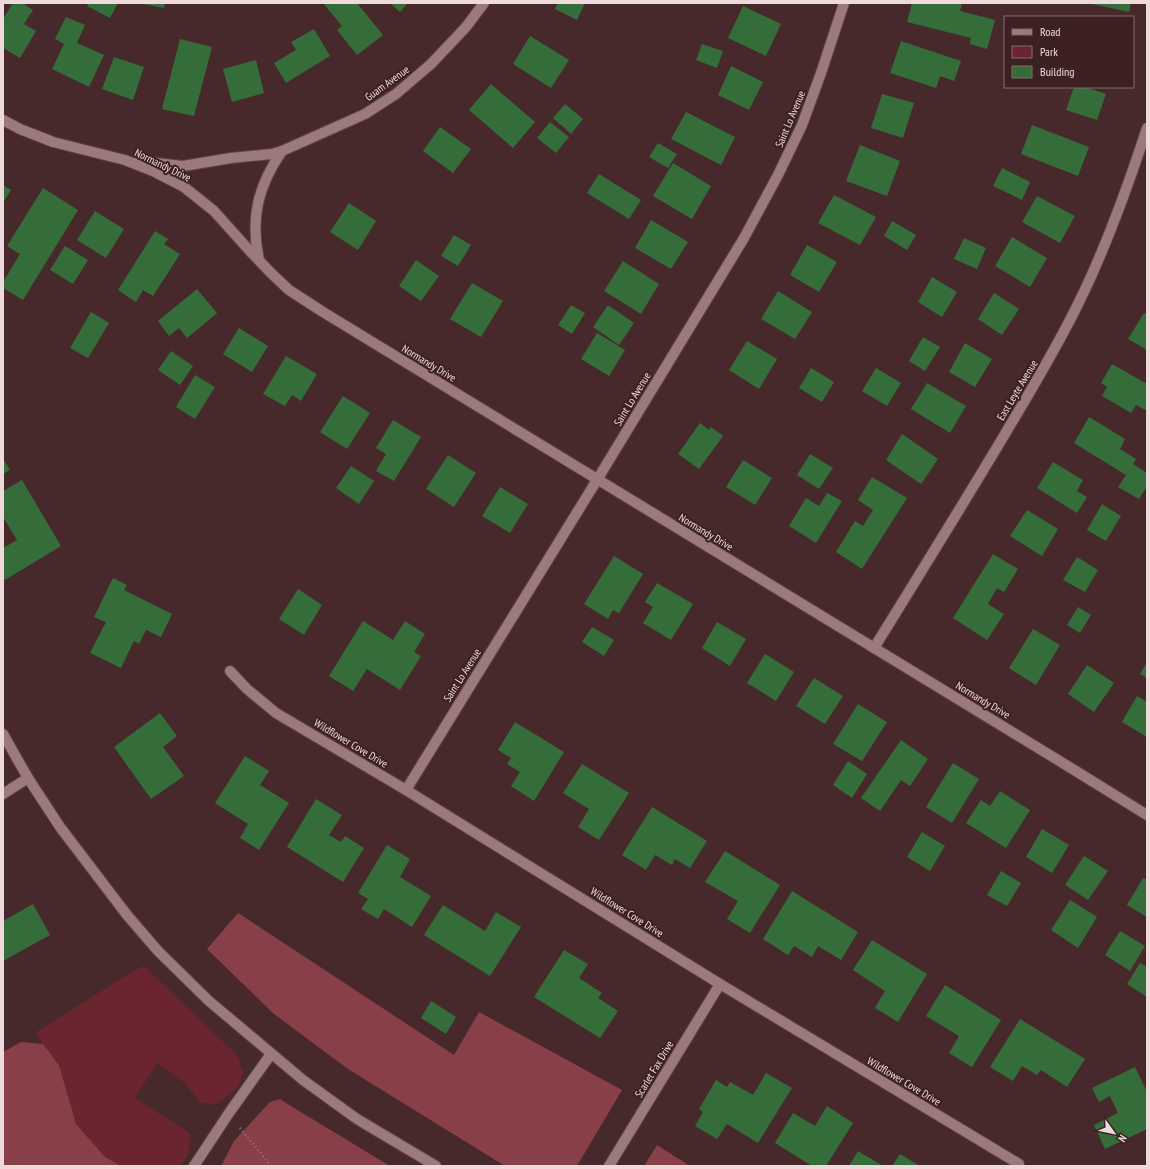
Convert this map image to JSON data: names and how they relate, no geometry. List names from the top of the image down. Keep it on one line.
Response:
{"streets":{"street":["Guam Avenue","Saint Lo Avenue","Normandy Drive","East Leyte Avenue","Wildflower Cove Drive","Scarlet Fax Drive"]},"crossings":[["Guam Avenue","Normandy Drive"],["Saint Lo Avenue","Normandy Drive"],["Saint Lo Avenue","Wildflower Cove Drive"],["Normandy Drive","East Leyte Avenue"],["Wildflower Cove Drive","Scarlet Fax Drive"]],"legend":["Road","Park","Building"],"north":"bottom right"}
